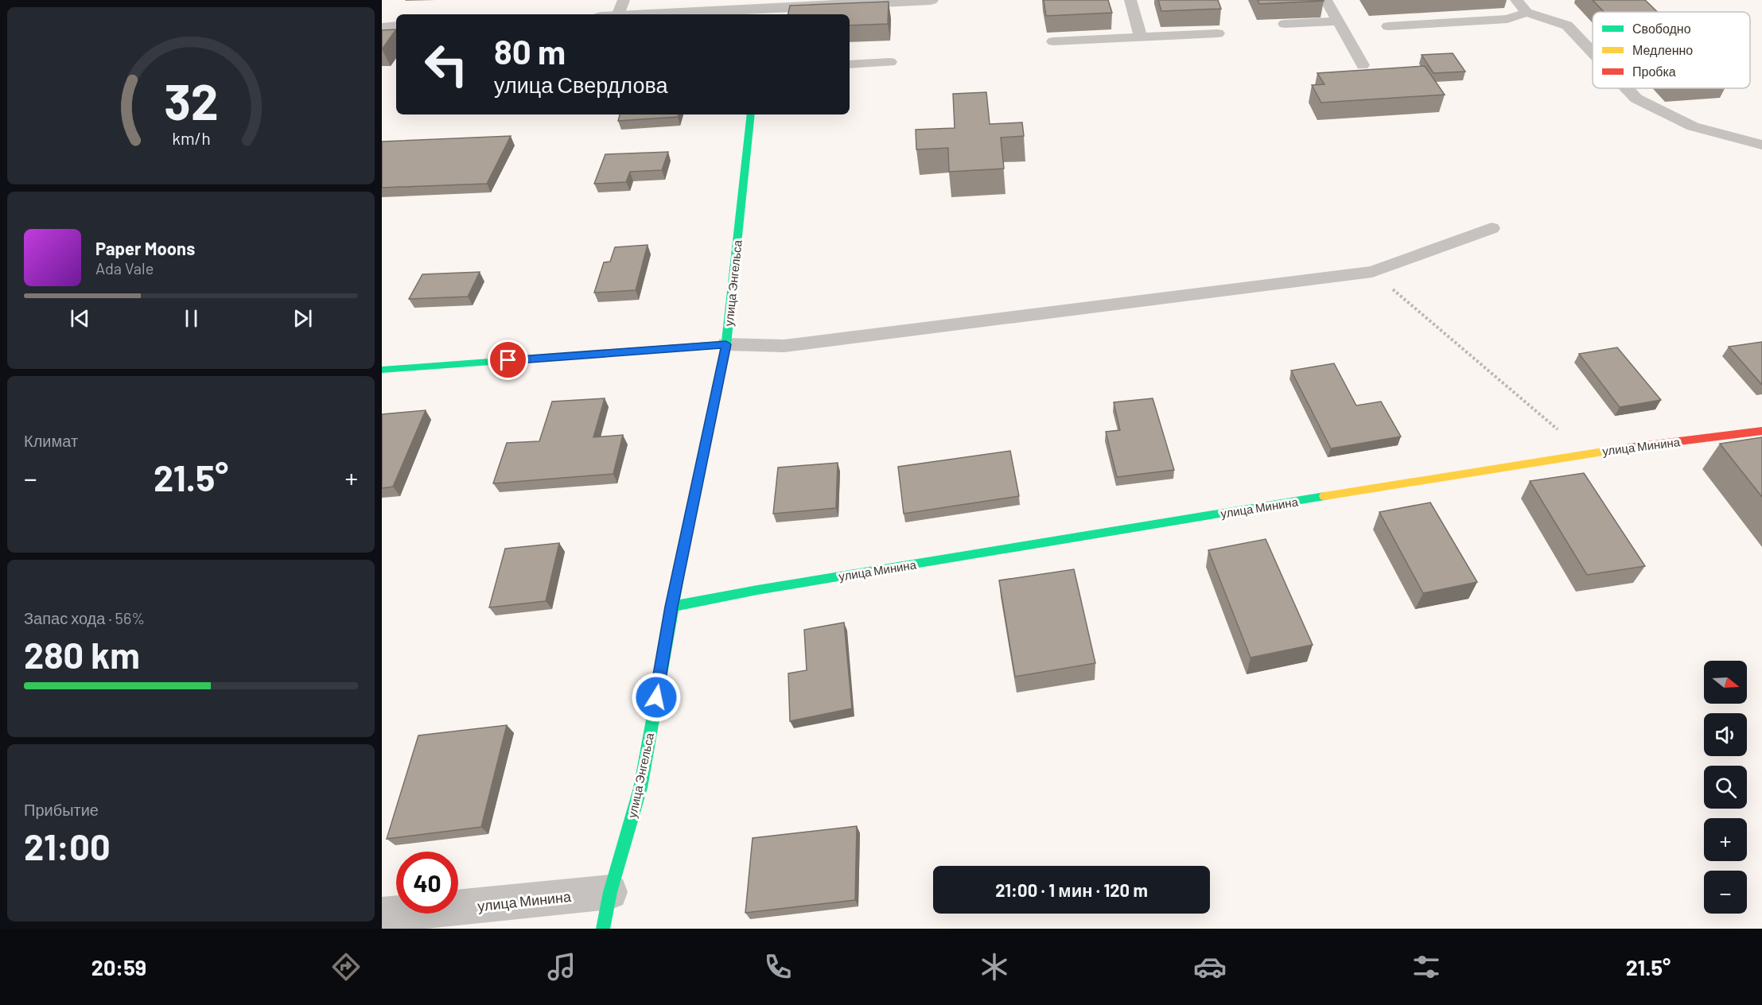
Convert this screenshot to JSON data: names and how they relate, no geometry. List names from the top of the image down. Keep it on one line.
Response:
{"streets":{"street":["улица Энгельса","улица Минина"]},"crossings":[["улица Энгельса","улица Минина"]],"legend":["Свободно","Медленно","Пробка"],"north":"right","page":{"turn":["80 m","улица Свердлова"],"song":["Paper Moons","Ada Vale"],"tile":["Климат",["Запас хода · 56%","280 km"],["Прибытие","21:00"]],"heat":["−","21.5°","+"],"map_buttons":["+","−"],"limit":"40","trip":"21:00 · 1 мин · 120 m","tabs":["20:59","21.5°"],"gauge":["32","km/h"]}}
